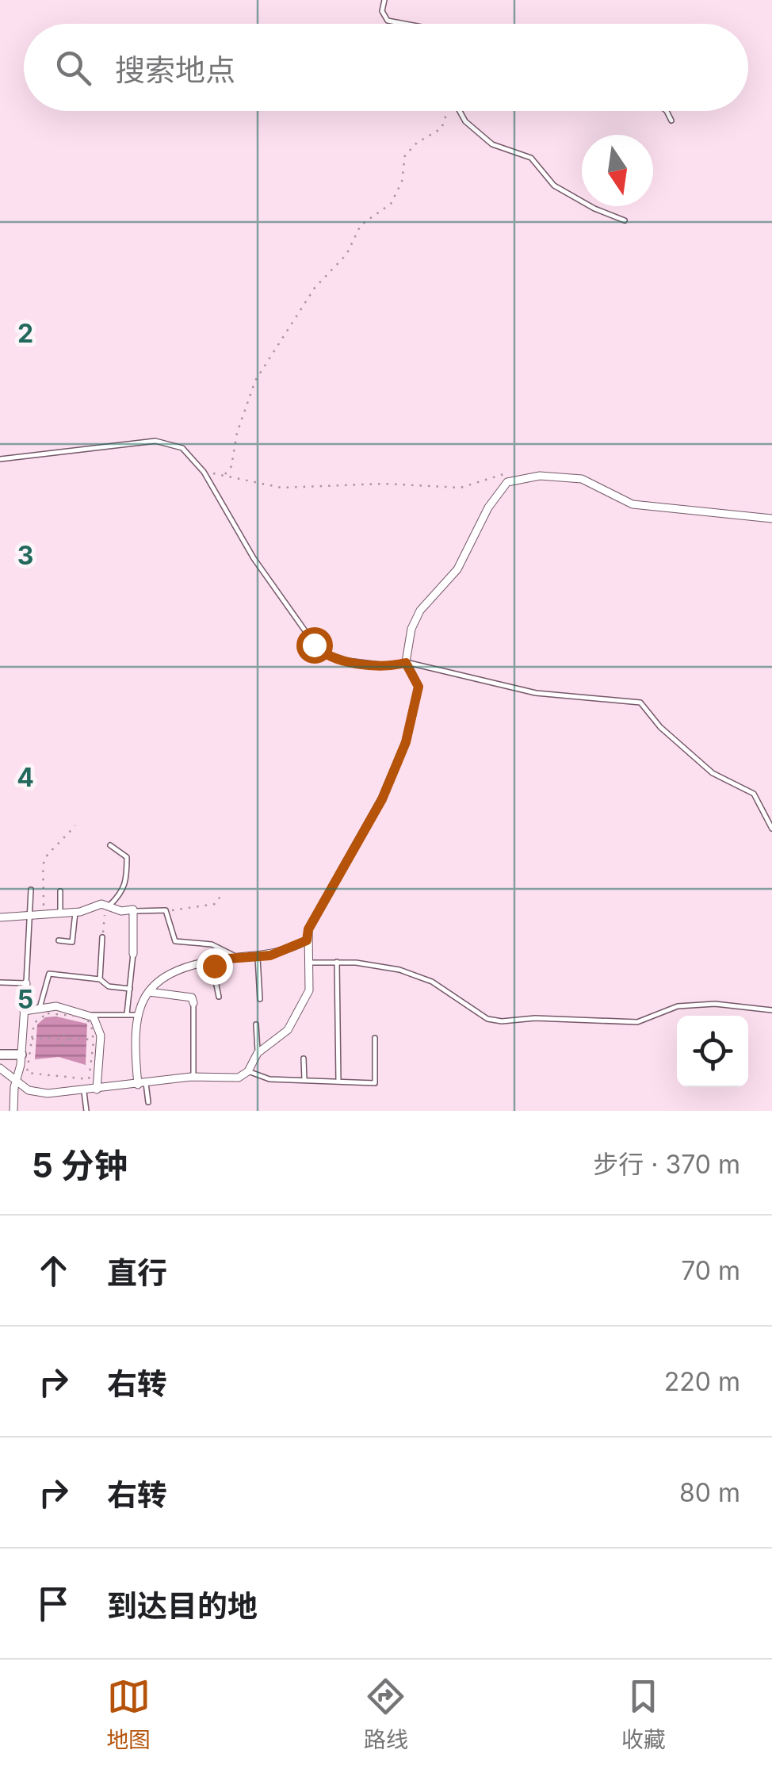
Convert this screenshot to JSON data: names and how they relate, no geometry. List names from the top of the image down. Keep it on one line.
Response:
{"north":"bottom","page":{"search":"搜索地点","heading":["5 分钟","步行 · 370 m"],"list":[["直行","70 m"],["右转","220 m"],["右转","80 m"],"到达目的地"],"nav":["地图","路线","收藏"]},"grid":{"rows":["2","3","4","5"]}}
